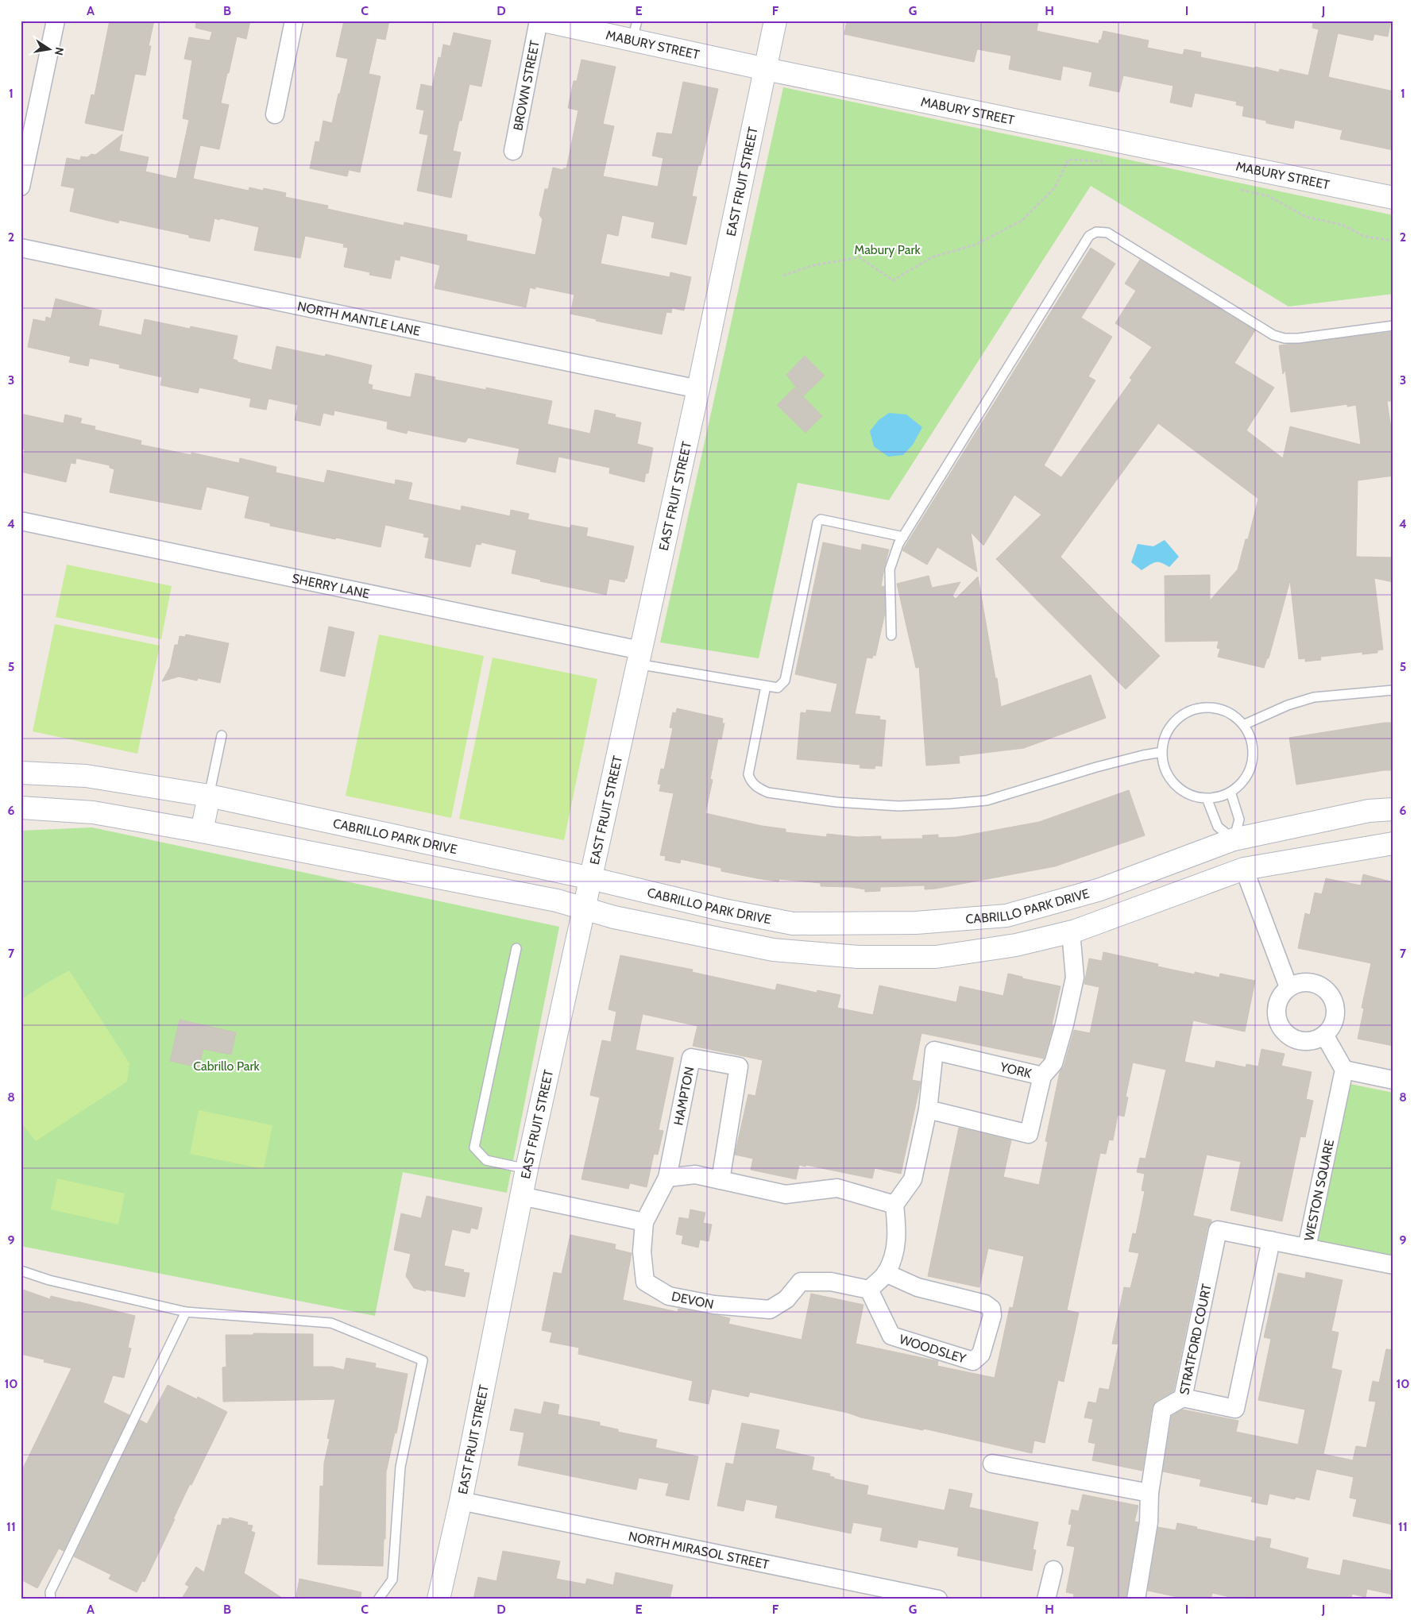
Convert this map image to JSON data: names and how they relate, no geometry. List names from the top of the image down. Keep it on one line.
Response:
{"streets":{"street":["MABURY STREET","BROWN STREET","EAST FRUIT STREET","NORTH MANTLE LANE","SHERRY LANE","CABRILLO PARK DRIVE","YORK","HAMPTON","WESTON SQUARE","DEVON","STRATFORD COURT","WOODSLEY","NORTH MIRASOL STREET"]},"crossings":[["MABURY STREET","EAST FRUIT STREET"],["EAST FRUIT STREET","NORTH MANTLE LANE"],["EAST FRUIT STREET","SHERRY LANE"],["EAST FRUIT STREET","CABRILLO PARK DRIVE"],["EAST FRUIT STREET","NORTH MIRASOL STREET"],["WESTON SQUARE","STRATFORD COURT"],["DEVON","WOODSLEY"]],"parks":["Mabury Park","Cabrillo Park"],"north":"right","grid":{"columns":["A","B","C","D","E","F","G","H","I","J"],"rows":["1","2","3","4","5","6","7","8","9","10","11"]}}
